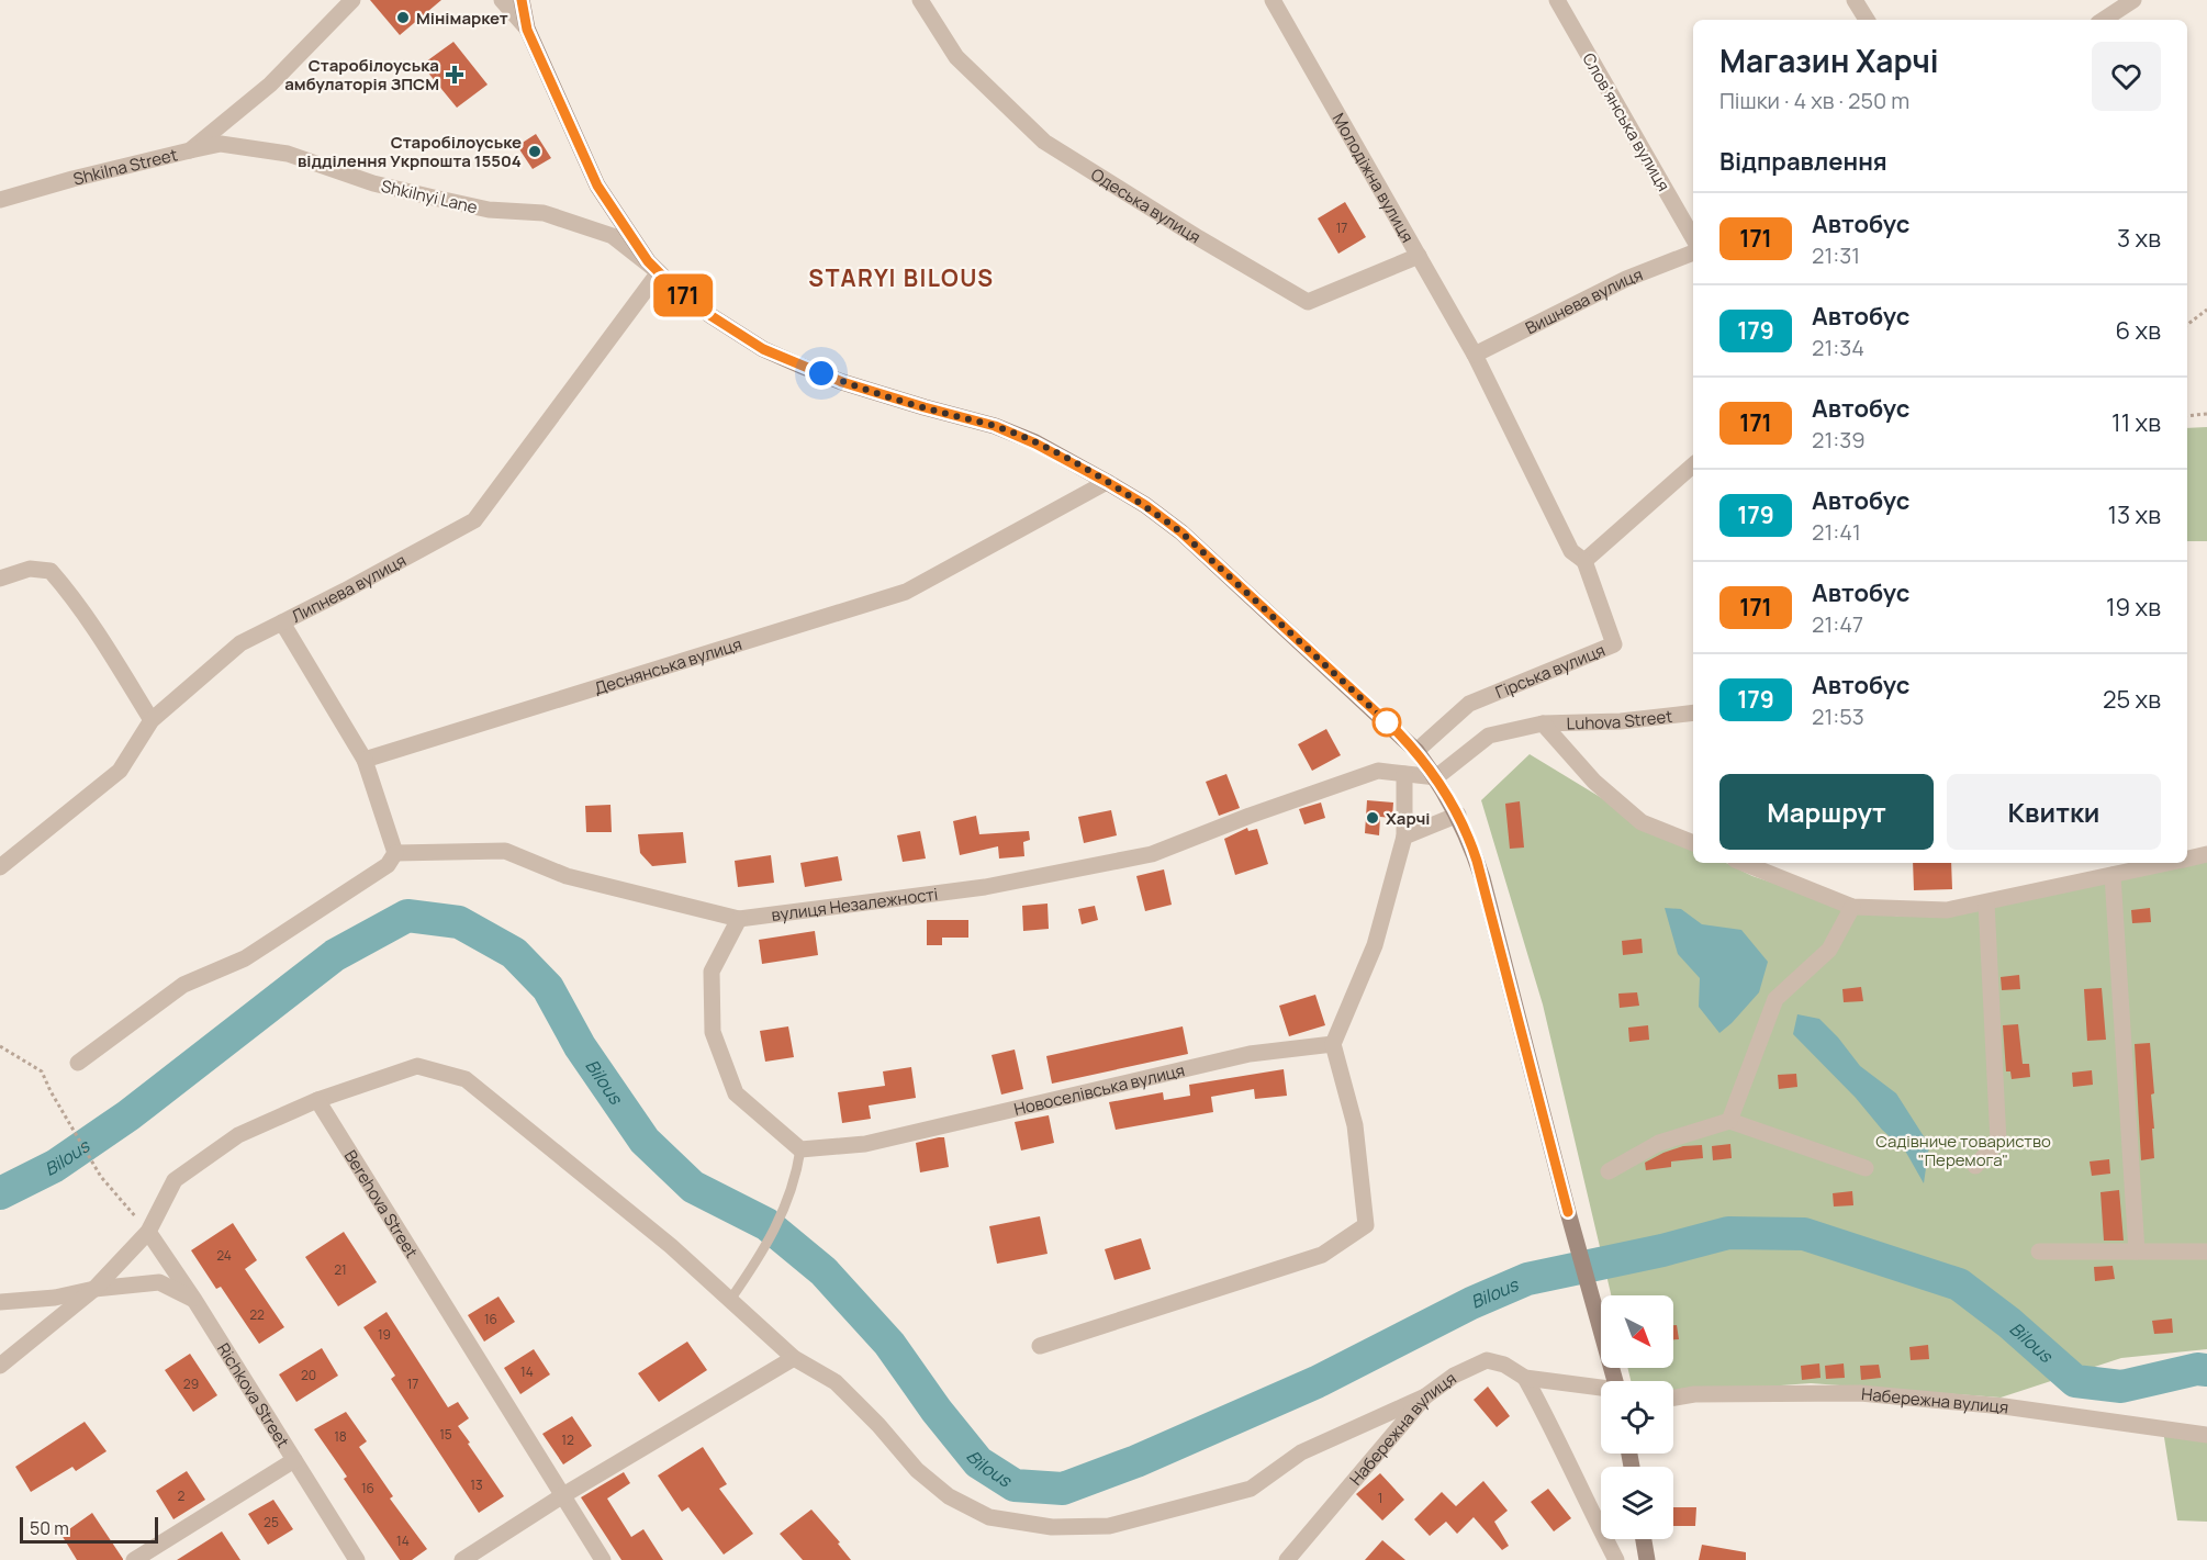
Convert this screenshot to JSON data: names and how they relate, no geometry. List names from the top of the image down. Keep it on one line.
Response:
{"streets":{"street":["Словʼянська вулиця","Shkilna Street","Молодіжна вулиця","Shkilnyi Lane","Одеська вулиця","Вишнева вулиця","Липнева вулиця","Деснянська вулиця","Гірська вулиця","Luhova Street","вулиця Незалежності","Новоселівська вулиця","Berehova Street","Richkova Street","Набережна вулиця"]},"crossings":[["Shkilna Street","Shkilnyi Lane"],["Молодіжна вулиця","Одеська вулиця"],["Молодіжна вулиця","Вишнева вулиця"],["Молодіжна вулиця","Гірська вулиця"],["Shkilnyi Lane","Липнева вулиця"],["Luhova Street","вулиця Незалежності"]],"districts":["STARYI BILOUS"],"water":["Bilous"],"parks":["Садівниче товариство \"Перемога\""],"places":{"other":["Мінімаркет","Старобілоуське відділення Укрпошта 15504","Харчі"],"health":["Старобілоуська амбулаторія ЗПСМ"]},"lines":["bus line 171"],"house_numbers":["17","24","21","22","16","19","14","20","29","17","15","18","12","13","16","2","1","25","14"],"scale_bar":"50 m","north":"bottom right","page":{"on_map":"171","heading":[["Магазин Харчі","Пішки · 4 хв · 250 m"],"Відправлення"],"list":[{"mark":"171","name":"Автобус","note":"21:31","value":"3 хв"},{"mark":"179","name":"Автобус","note":"21:34","value":"6 хв"},{"mark":"171","name":"Автобус","note":"21:39","value":"11 хв"},{"mark":"179","name":"Автобус","note":"21:41","value":"13 хв"},{"mark":"171","name":"Автобус","note":"21:47","value":"19 хв"},{"mark":"179","name":"Автобус","note":"21:53","value":"25 хв"}],"buttons":["Маршрут","Квитки"],"scale":"50 m"}}
